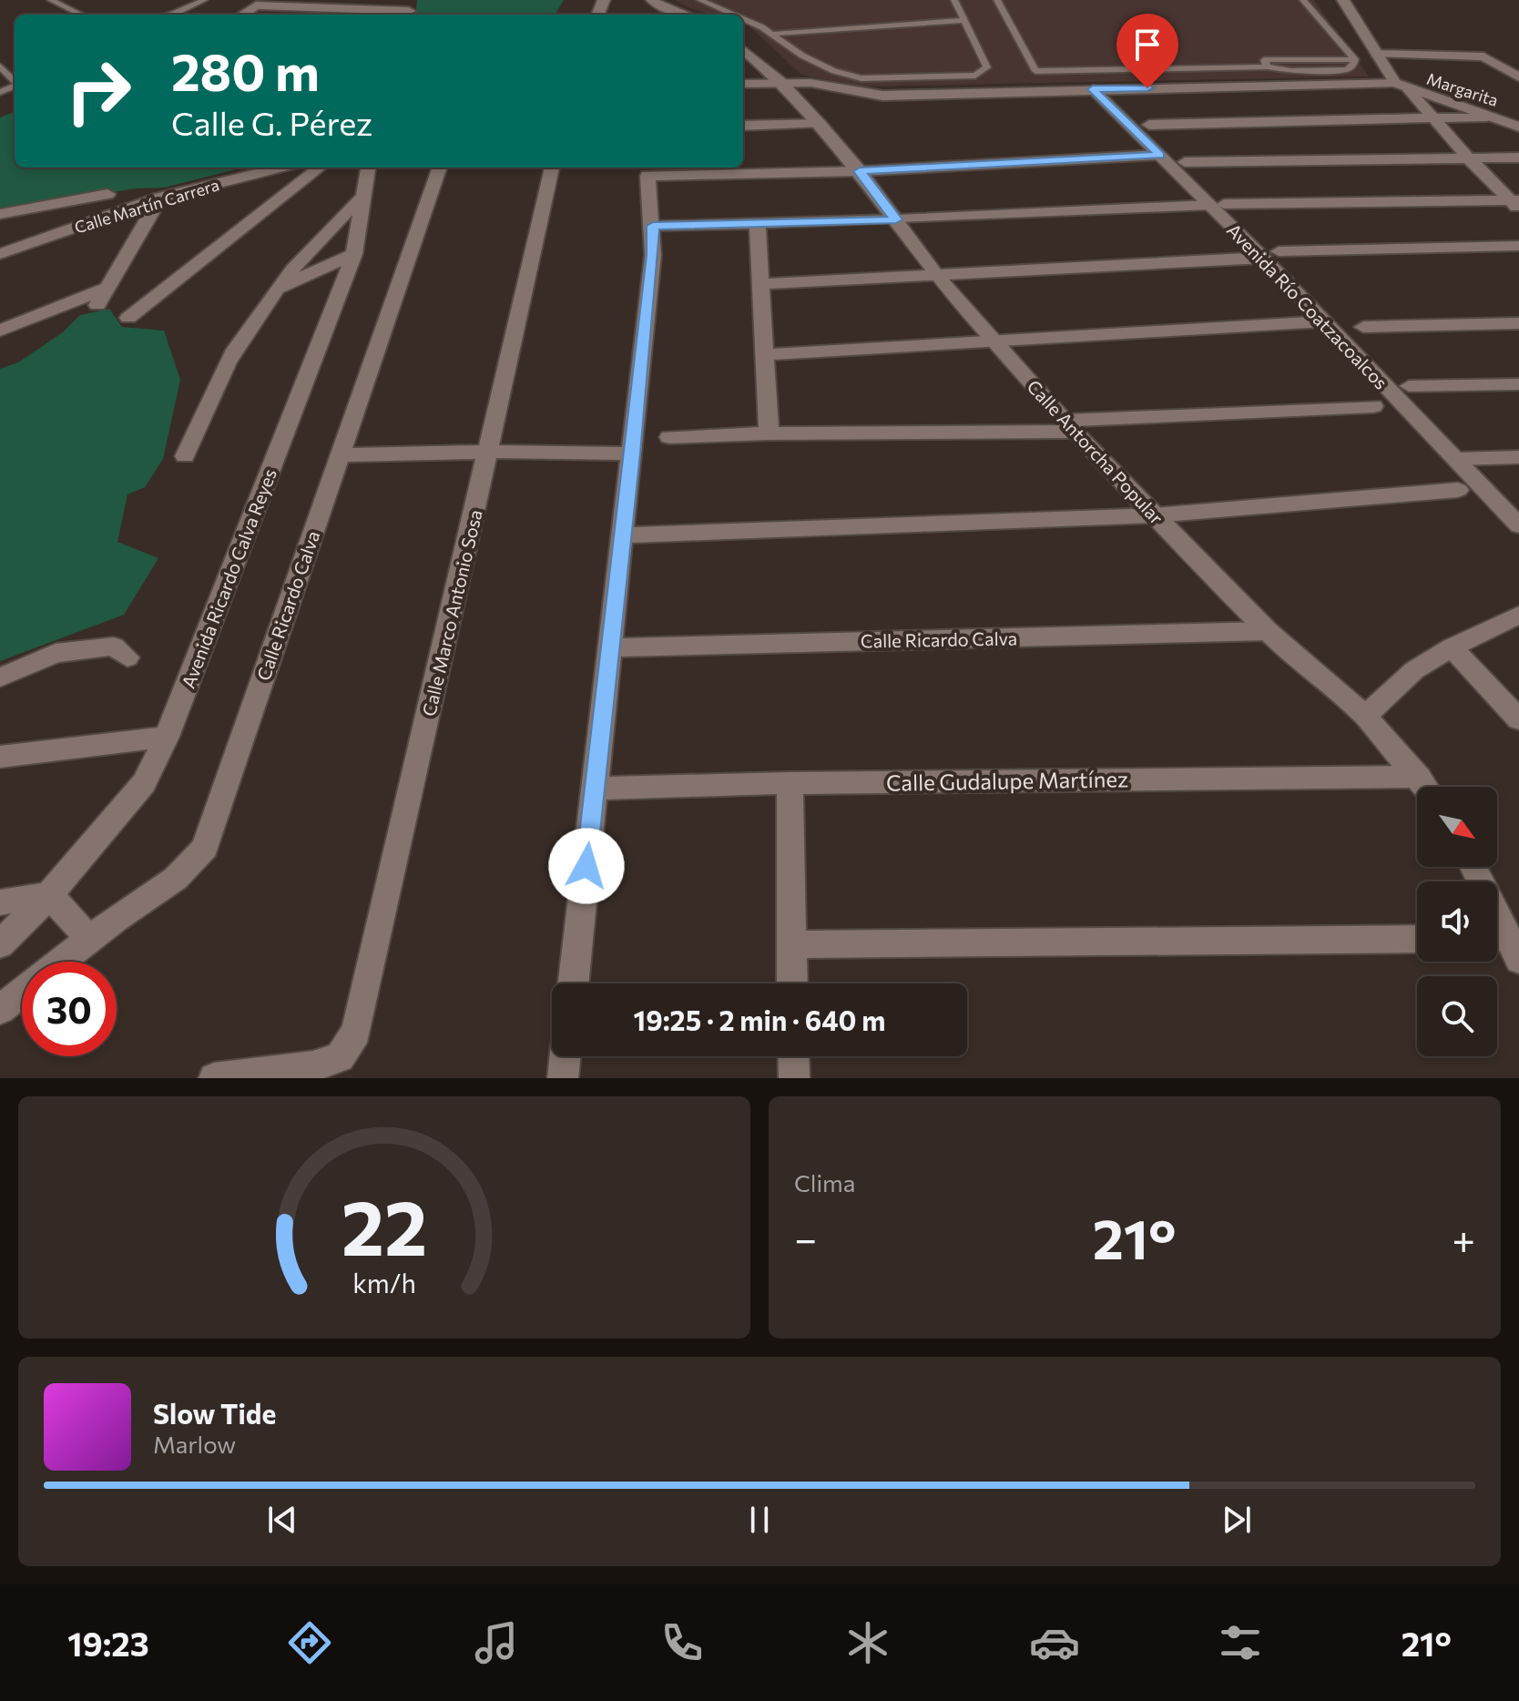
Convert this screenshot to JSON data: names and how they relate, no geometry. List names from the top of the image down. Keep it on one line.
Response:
{"streets":{"street":["Margarita","Calle Martín Carrera","Avenida Río Coatzacoalcos","Calle Antorcha Popular","Avenida Ricardo Calva Reyes","Calle Ricardo Calva","Calle Marco Antonio Sosa","Calle Gudalupe Martínez"]},"crossings":[["Margarita","Avenida Río Coatzacoalcos"],["Margarita","Calle Antorcha Popular"],["Calle Antorcha Popular","Calle Ricardo Calva"],["Calle Antorcha Popular","Calle Gudalupe Martínez"]],"north":"bottom right","page":{"turn":["280 m","Calle G. Pérez"],"limit":"30","trip":"19:25 · 2 min · 640 m","tile":"Clima","heat":["−","21°","+"],"song":["Slow Tide","Marlow"],"tabs":["19:23","21°"],"gauge":["22","km/h"]}}
